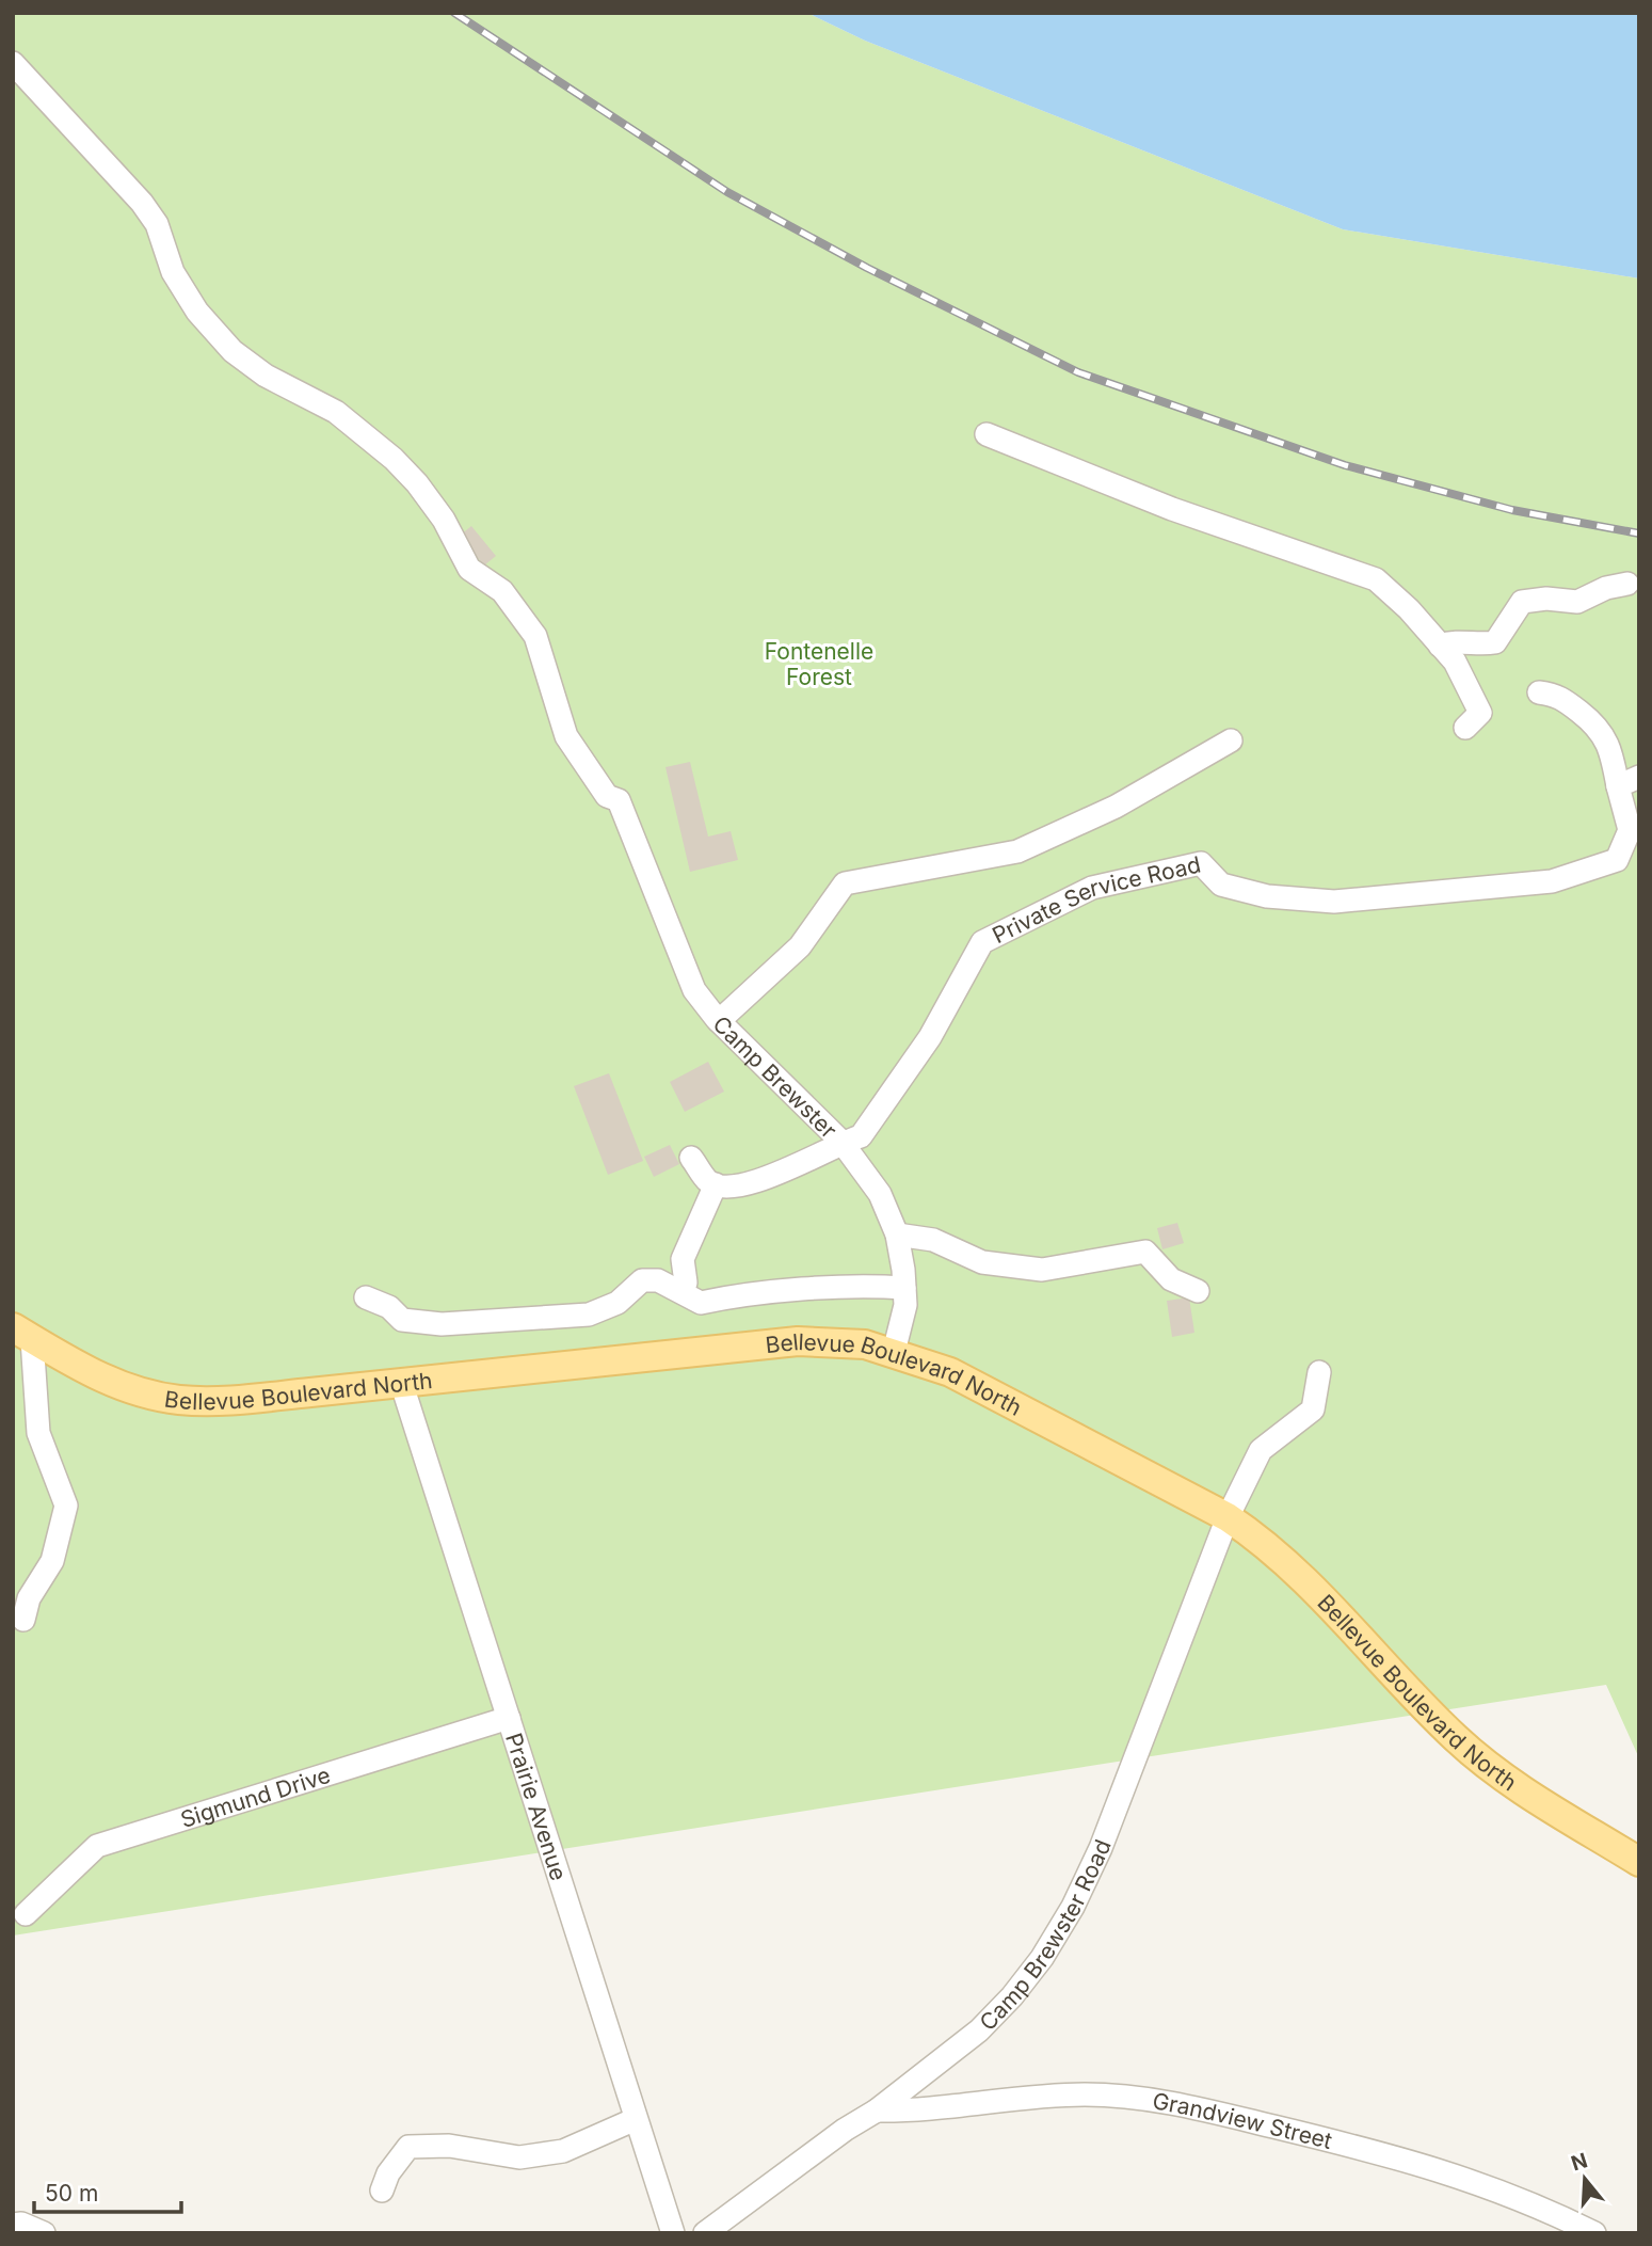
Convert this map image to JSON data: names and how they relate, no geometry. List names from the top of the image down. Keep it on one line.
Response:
{"streets":{"main road":["Bellevue Boulevard North"],"street":["Private Service Road","Camp Brewster","Sigmund Drive","Prairie Avenue","Camp Brewster Road","Grandview Street"]},"crossings":[["Private Service Road","Camp Brewster"],["Camp Brewster","Bellevue Boulevard North"],["Bellevue Boulevard North","Prairie Avenue"],["Bellevue Boulevard North","Camp Brewster Road"],["Sigmund Drive","Prairie Avenue"],["Camp Brewster Road","Grandview Street"]],"parks":["Fontenelle Forest"],"scale_bar":"50 m","north":"top"}
